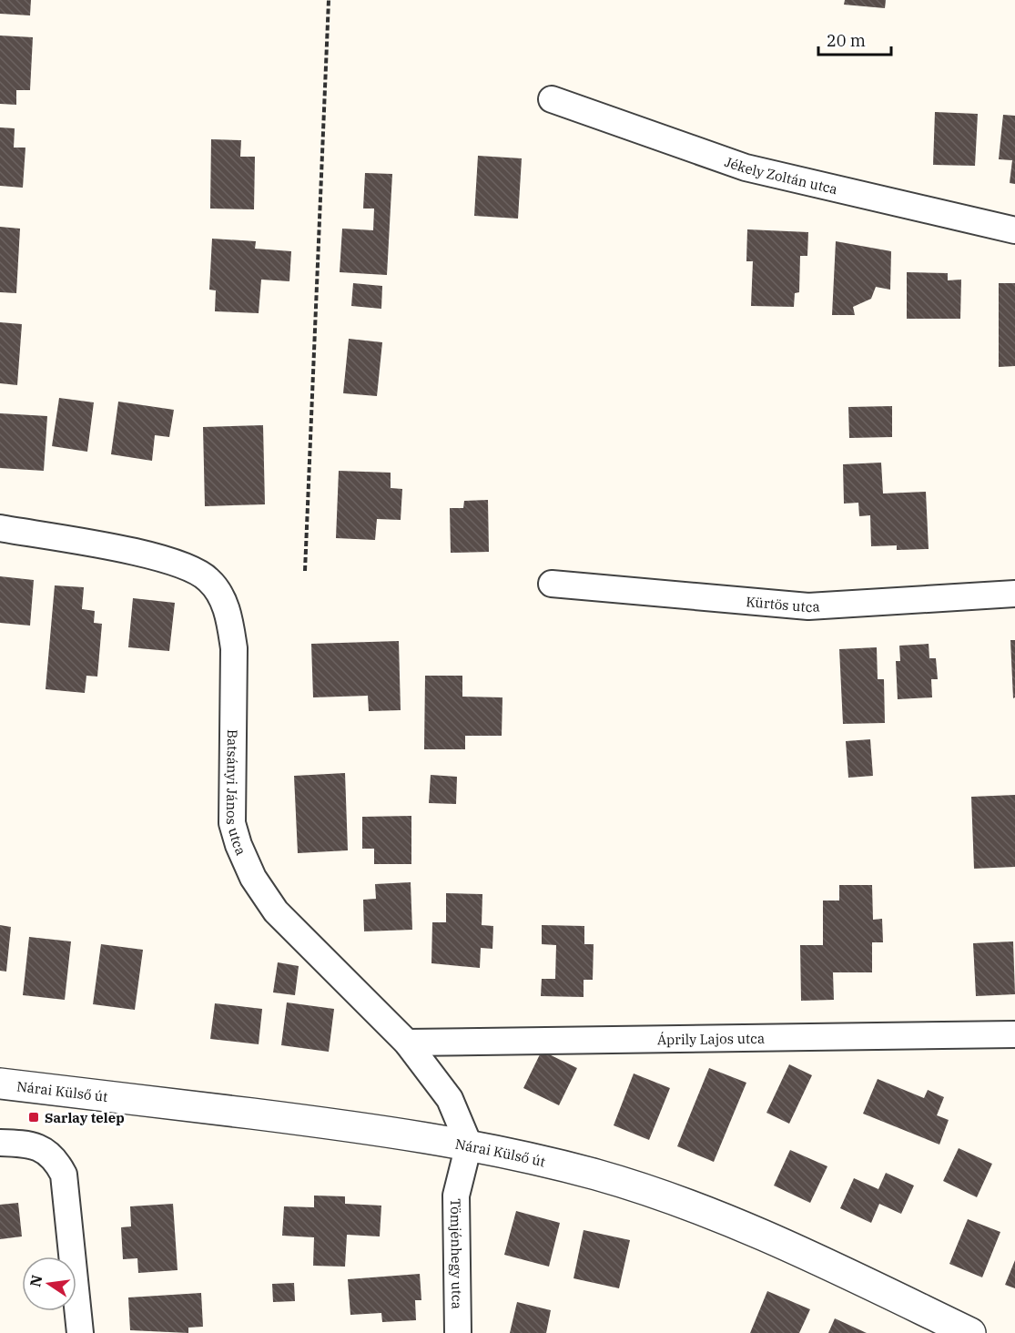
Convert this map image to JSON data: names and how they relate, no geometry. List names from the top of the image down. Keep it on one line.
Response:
{"streets":{"street":["Jékely Zoltán utca","Kürtös utca","Batsányi János utca","Áprily Lajos utca","Nárai Külső út","Tömjénhegy utca"]},"crossings":[["Batsányi János utca","Áprily Lajos utca"],["Batsányi János utca","Nárai Külső út"],["Batsányi János utca","Tömjénhegy utca"],["Nárai Külső út","Tömjénhegy utca"]],"places":{"transit":["Sarlay telep"]},"scale_bar":"20 m","north":"left"}
